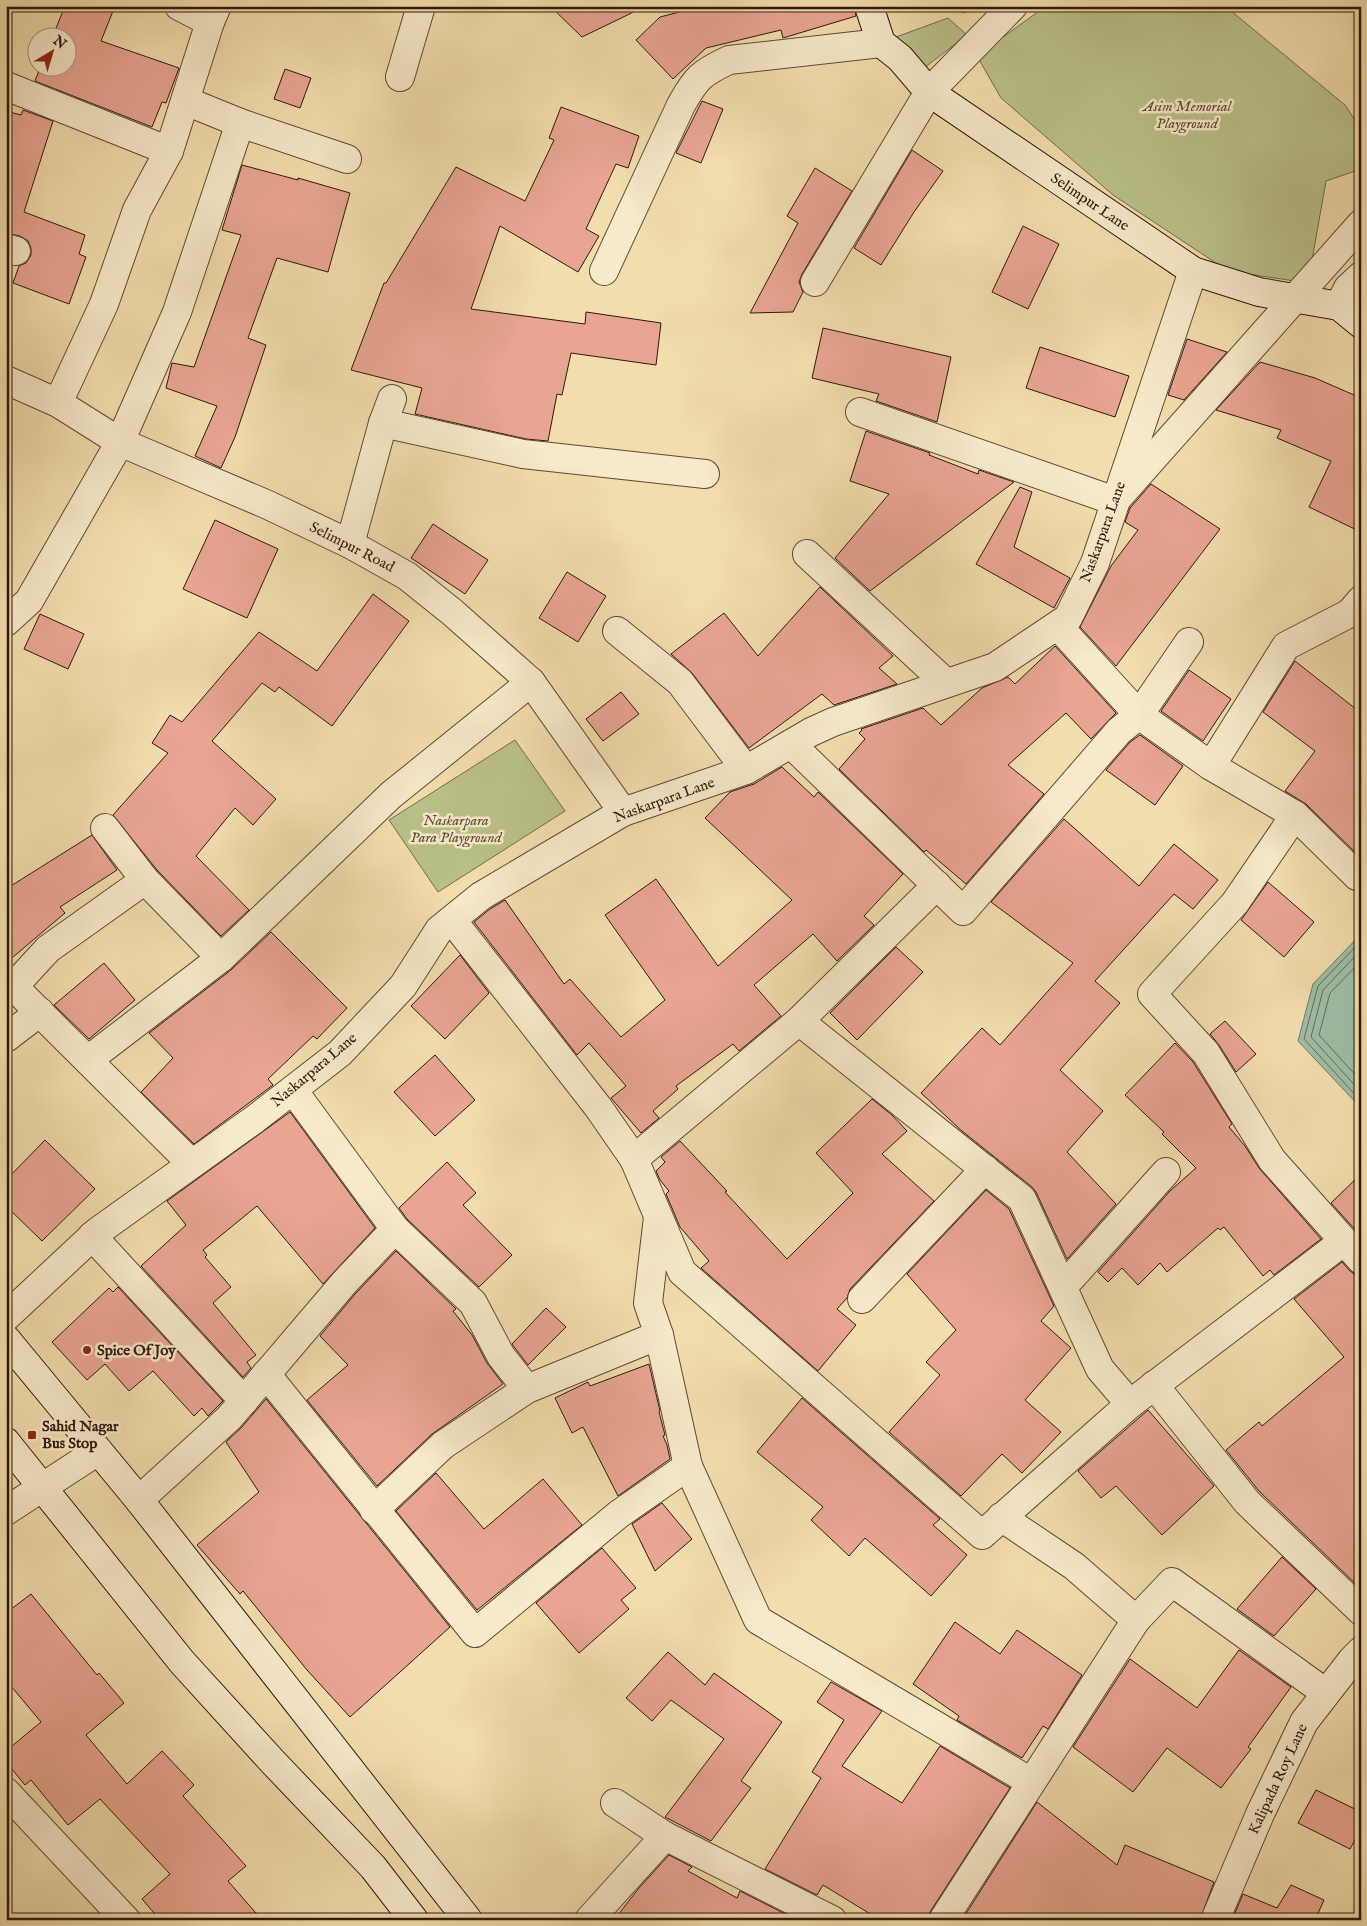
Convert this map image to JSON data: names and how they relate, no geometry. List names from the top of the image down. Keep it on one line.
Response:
{"streets":{"street":["Selimpur Lane","Naskarpara Lane","Selimpur Road","Kalipada Roy Lane"]},"crossings":[["Selimpur Lane","Naskarpara Lane"],["Naskarpara Lane","Selimpur Road"]],"parks":["Asim Memorial Playground","Naskarpara Para Playground"],"places":{"other":["Spice Of Joy"],"transit":["Sahid Nagar Bus Stop"]},"north":"top right"}
